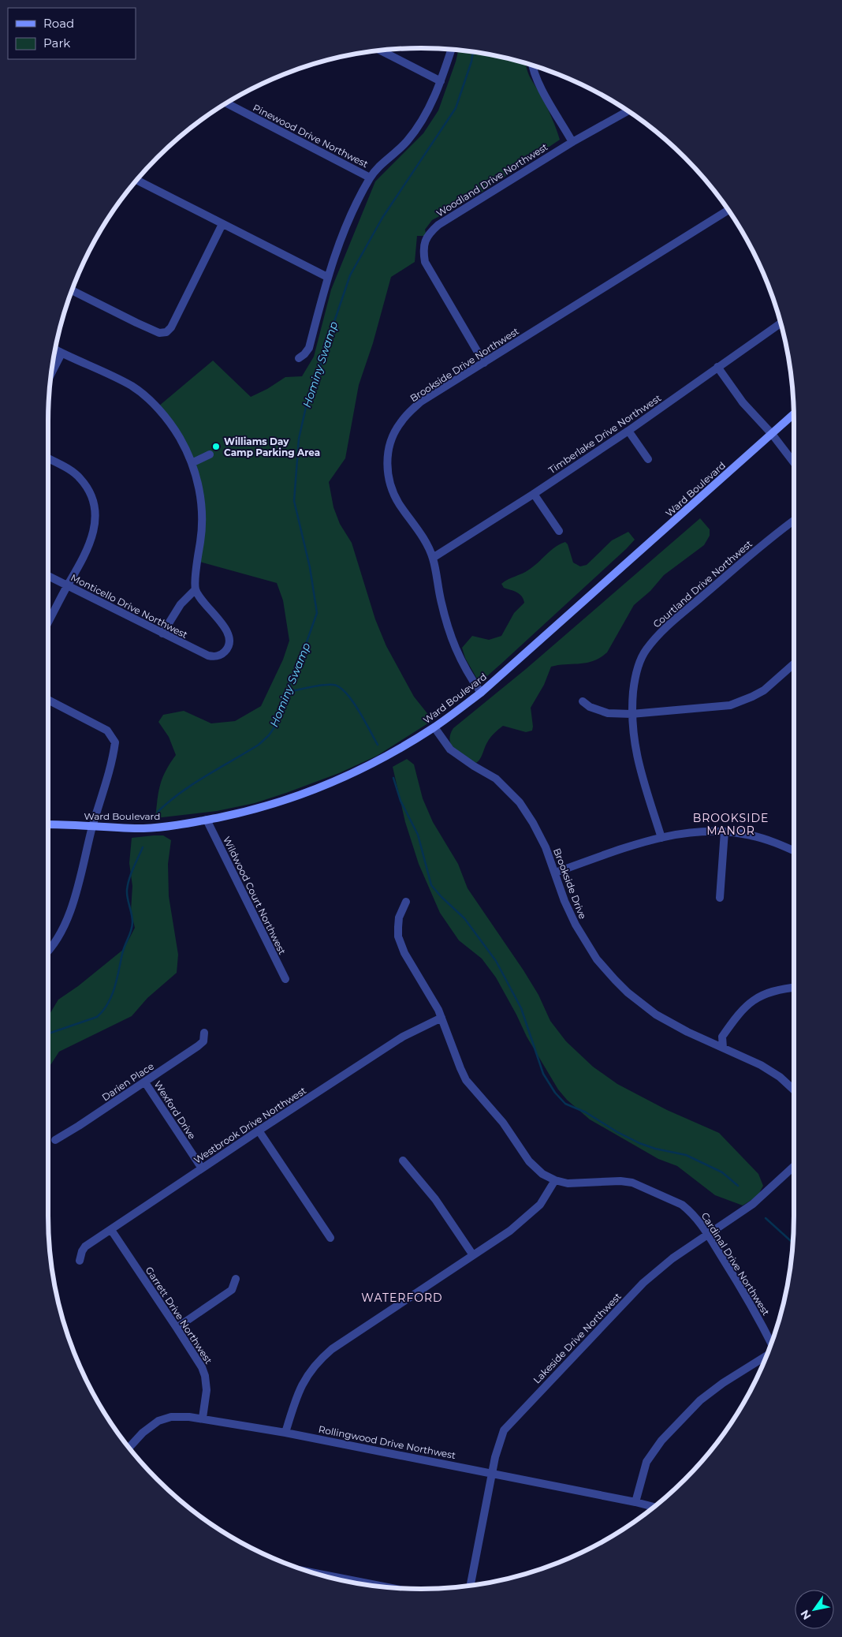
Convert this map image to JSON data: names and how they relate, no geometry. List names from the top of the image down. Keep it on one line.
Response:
{"streets":{"main road":["Ward Boulevard"],"street":["Pinewood Drive Northwest","Woodland Drive Northwest","Brookside Drive Northwest","Timberlake Drive Northwest","Courtland Drive Northwest","Monticello Drive Northwest","Brookside Drive","Wildwood Court Northwest","Darien Place","Wexford Drive","Westbrook Drive Northwest","Cardinal Drive Northwest","Garrett Drive Northwest","Lakeside Drive Northwest","Rollingwood Drive Northwest"]},"crossings":[["Woodland Drive Northwest","Brookside Drive Northwest"],["Brookside Drive Northwest","Timberlake Drive Northwest"],["Brookside Drive Northwest","Ward Boulevard"],["Ward Boulevard","Brookside Drive"],["Ward Boulevard","Wildwood Court Northwest"],["Darien Place","Wexford Drive"],["Wexford Drive","Westbrook Drive Northwest"],["Westbrook Drive Northwest","Cardinal Drive Northwest"],["Westbrook Drive Northwest","Garrett Drive Northwest"],["Cardinal Drive Northwest","Lakeside Drive Northwest"],["Garrett Drive Northwest","Rollingwood Drive Northwest"],["Lakeside Drive Northwest","Rollingwood Drive Northwest"]],"districts":["BROOKSIDE MANOR","WATERFORD"],"water":["Hominy Swamp"],"places":["Williams Day Camp Parking Area"],"legend":["Road","Park"],"north":"bottom left"}
